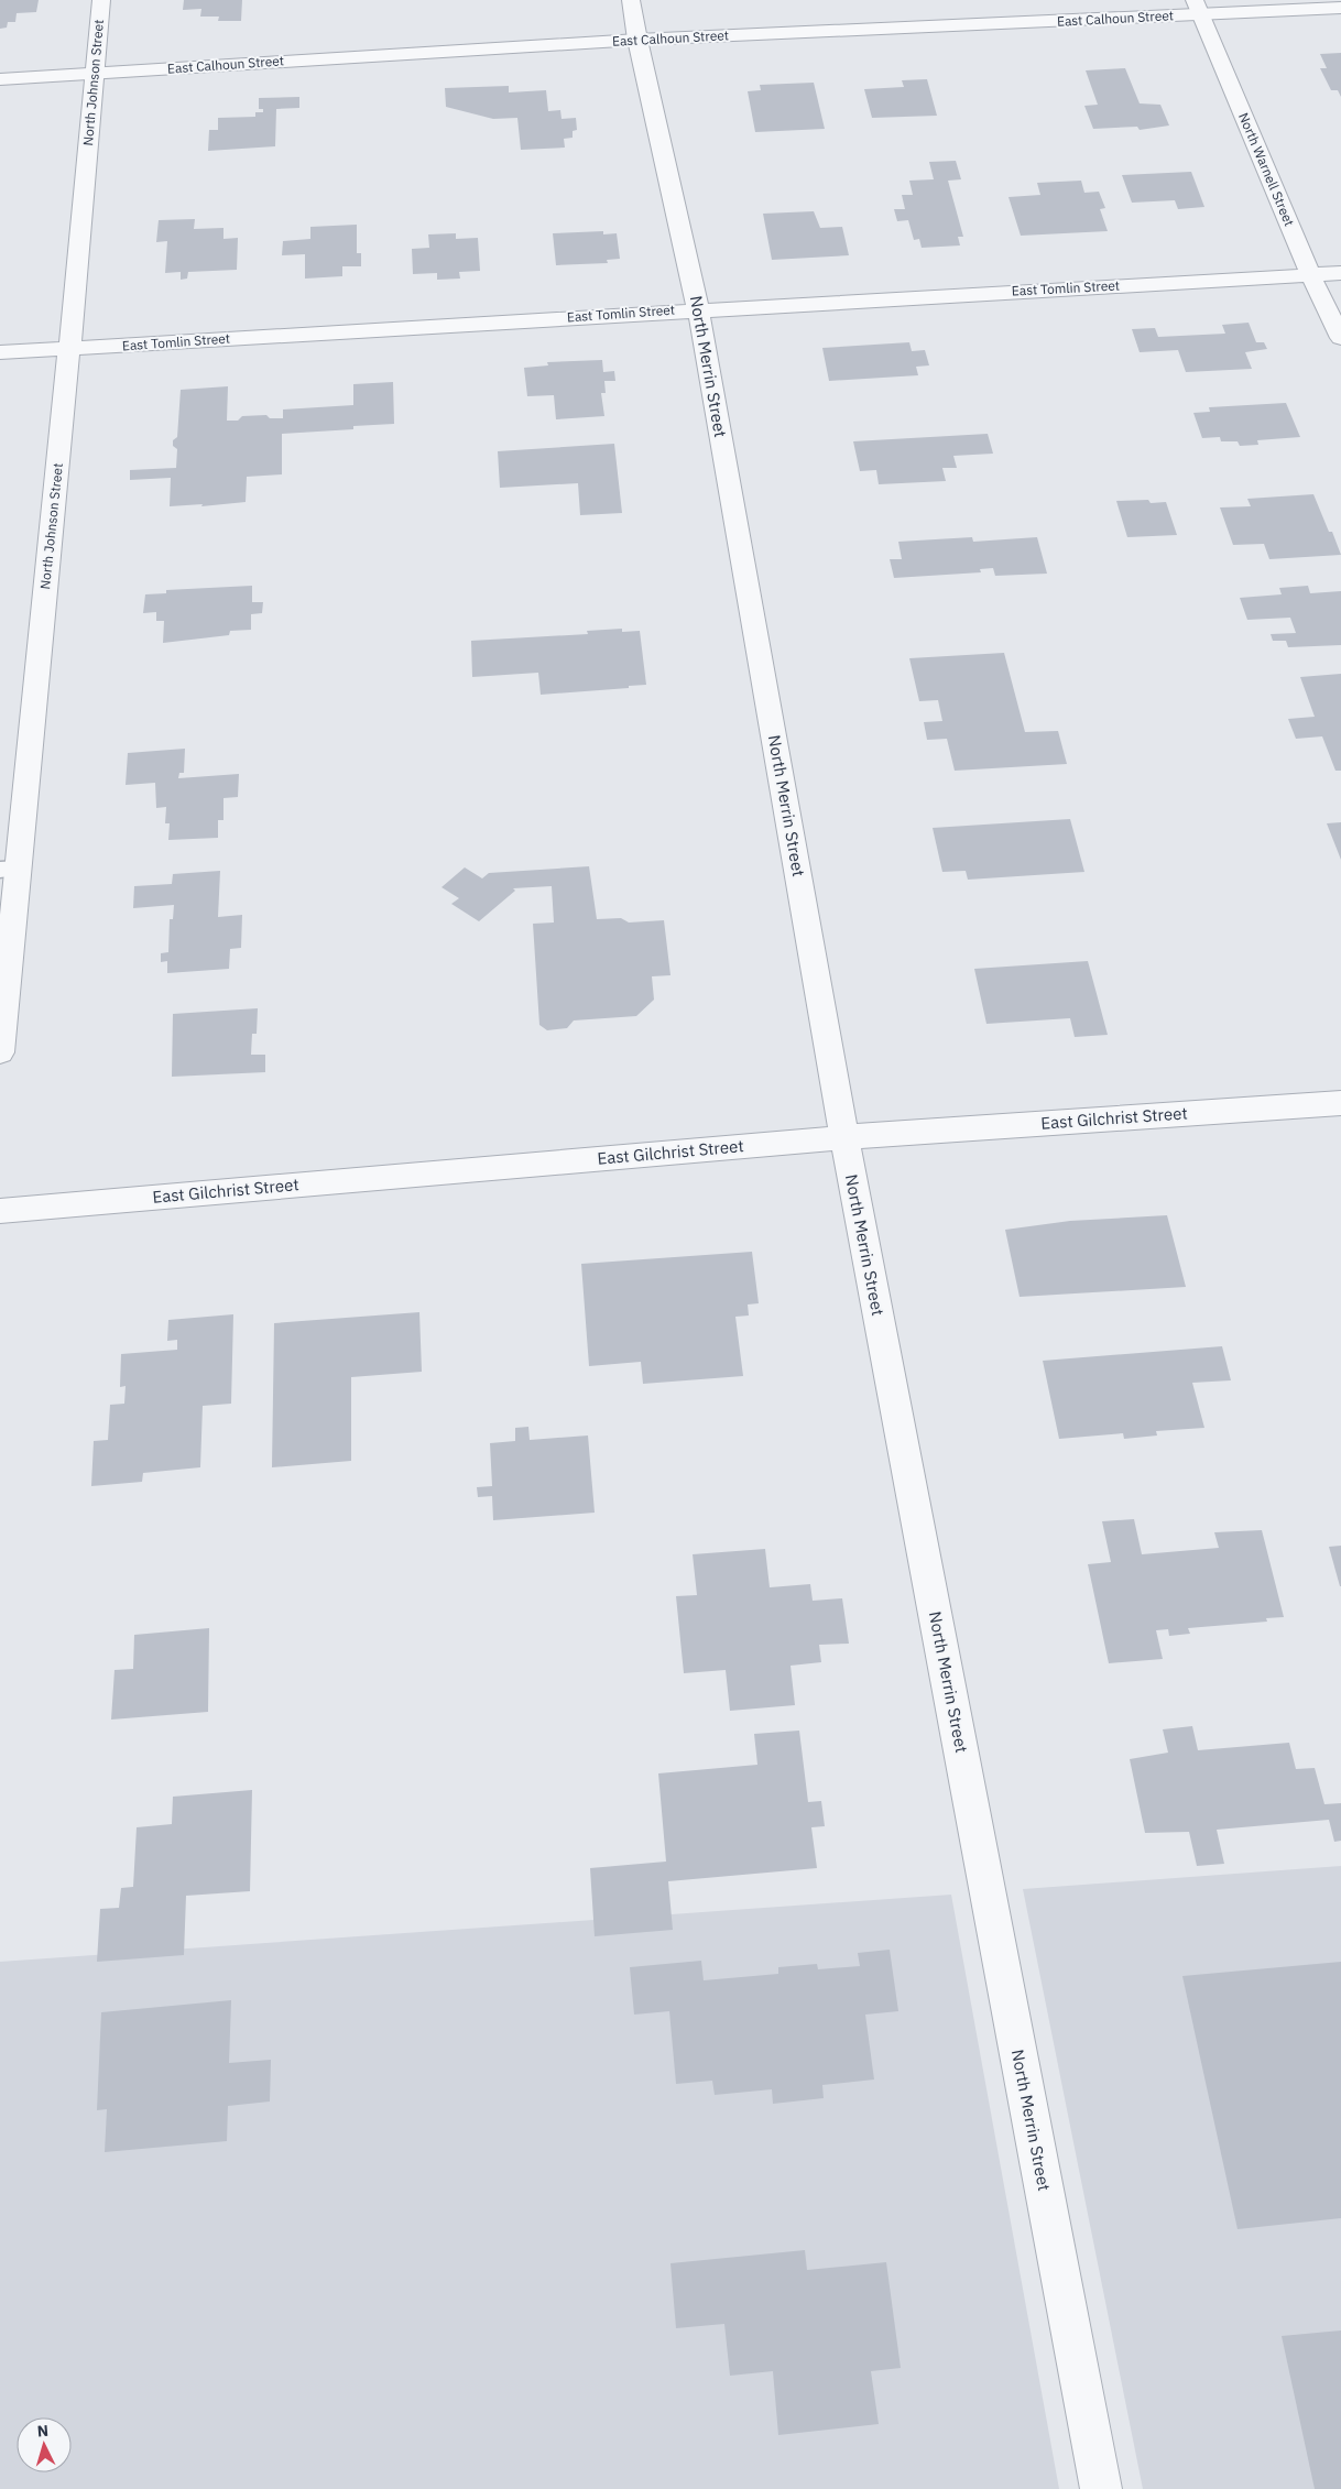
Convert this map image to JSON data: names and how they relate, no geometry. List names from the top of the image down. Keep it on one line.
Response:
{"streets":{"street":["East Calhoun Street","North Johnson Street","North Warnell Street","East Tomlin Street","North Merrin Street","East Gilchrist Street"]},"crossings":[["East Calhoun Street","North Johnson Street"],["East Calhoun Street","North Warnell Street"],["East Calhoun Street","North Merrin Street"],["North Johnson Street","East Tomlin Street"],["North Warnell Street","East Tomlin Street"],["East Tomlin Street","North Merrin Street"],["North Merrin Street","East Gilchrist Street"]],"north":"top"}
